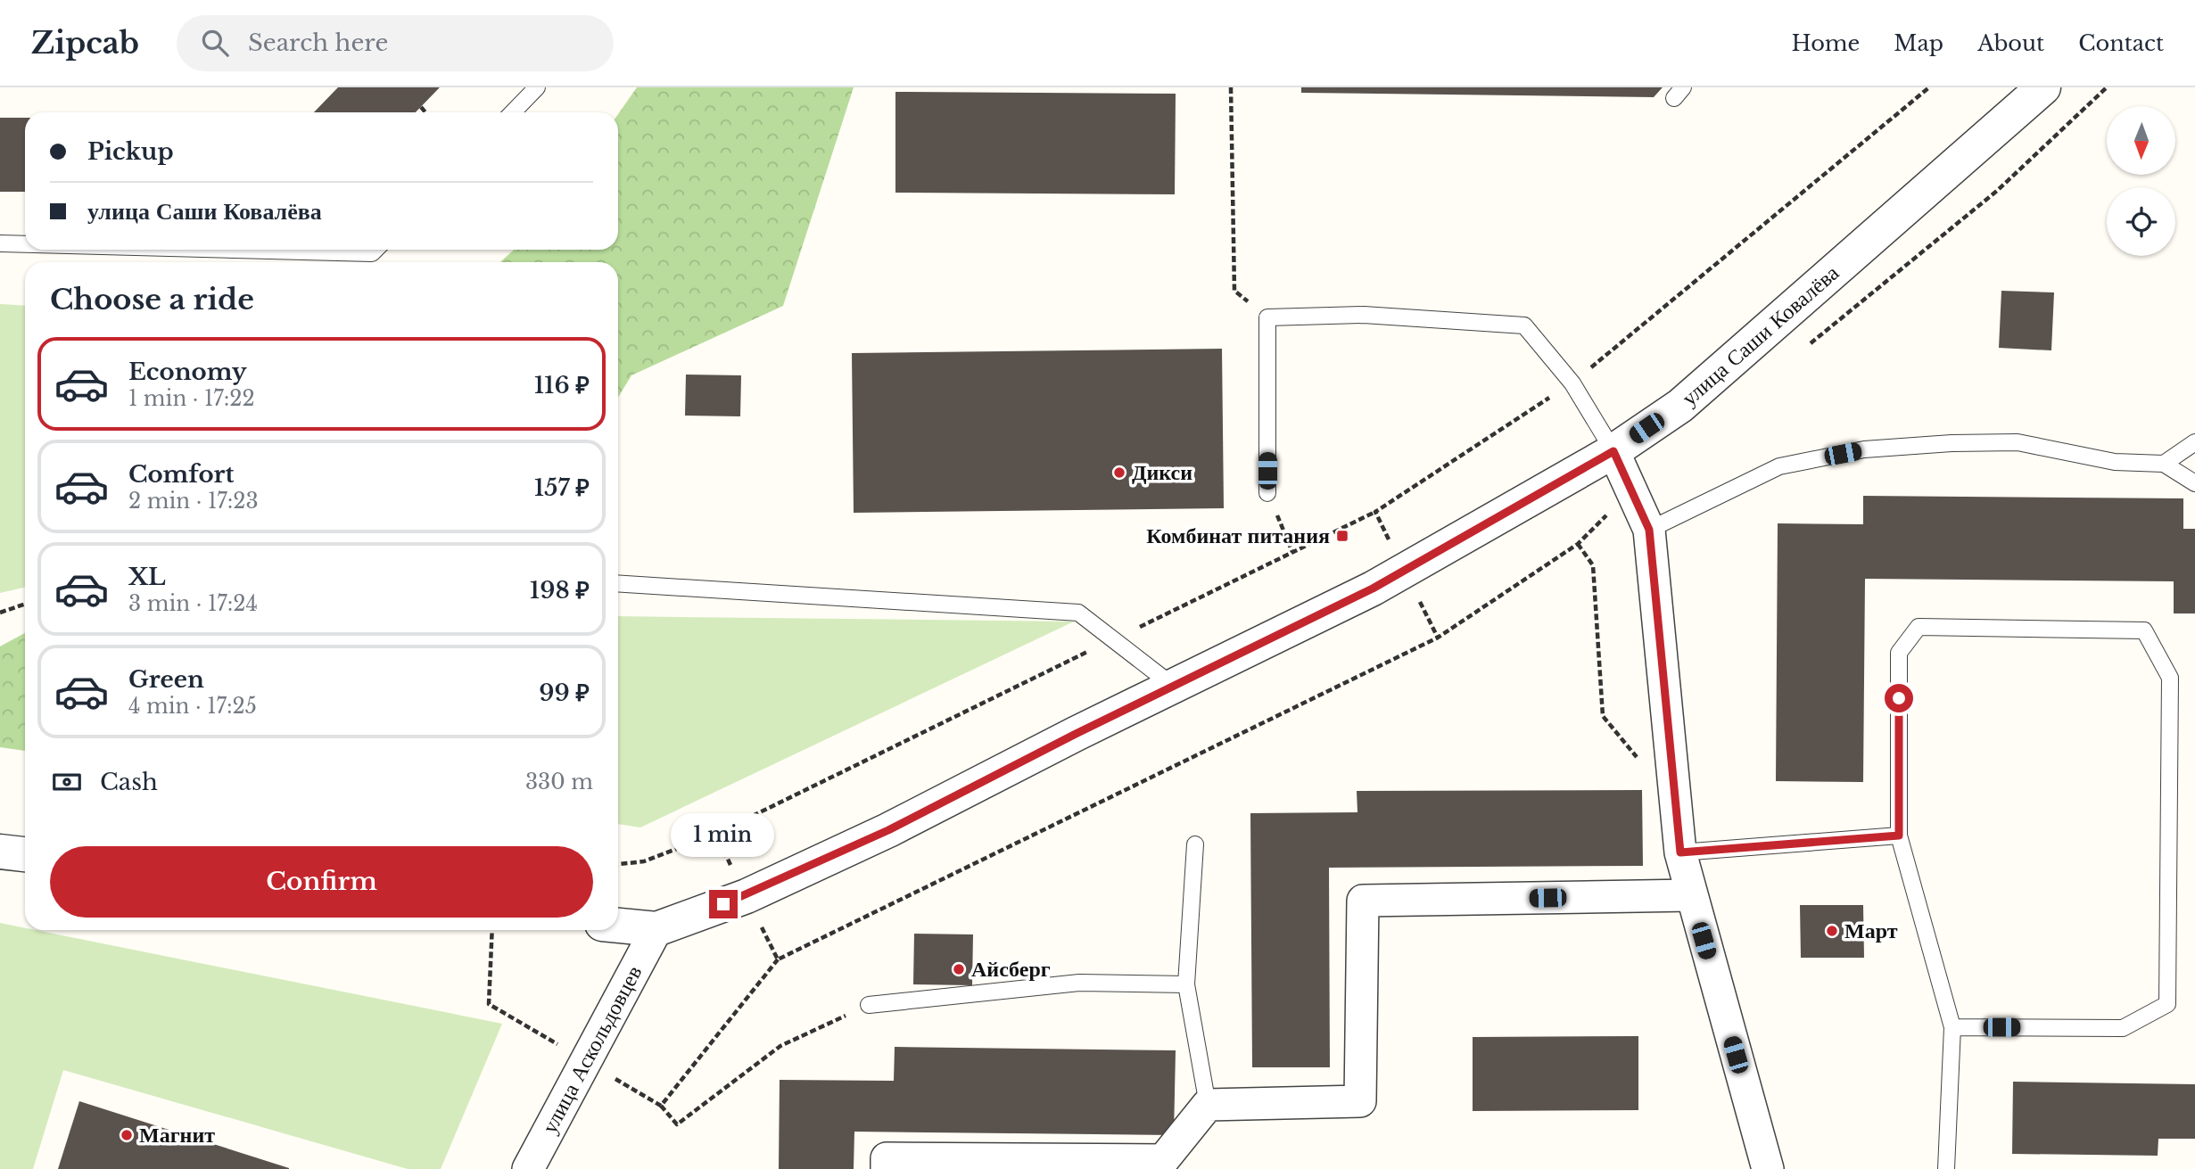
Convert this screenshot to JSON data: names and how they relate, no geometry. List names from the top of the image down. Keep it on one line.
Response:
{"streets":{"street":["улица Саши Ковалёва","улица Аскольдовцев"]},"crossings":[["улица Саши Ковалёва","улица Аскольдовцев"]],"places":{"other":["Дикси","Март","Айсберг","Магнит"],"transit":["Комбинат питания"]},"north":"bottom","page":{"header":"Zipcab","search":"Search here","nav":["Home","Map","About","Contact"],"banner":["Pickup","улица Саши Ковалёва"],"heading":"Choose a ride","list":[{"name":"Economy","note":"1 min · 17:22","value":"116 ₽"},{"name":"Comfort","note":"2 min · 17:23","value":"157 ₽"},{"name":"XL","note":"3 min · 17:24","value":"198 ₽"},{"name":"Green","note":"4 min · 17:25","value":"99 ₽"}],"pay":["Cash","330 m"],"bubble":"1 min","buttons":"Confirm"}}
